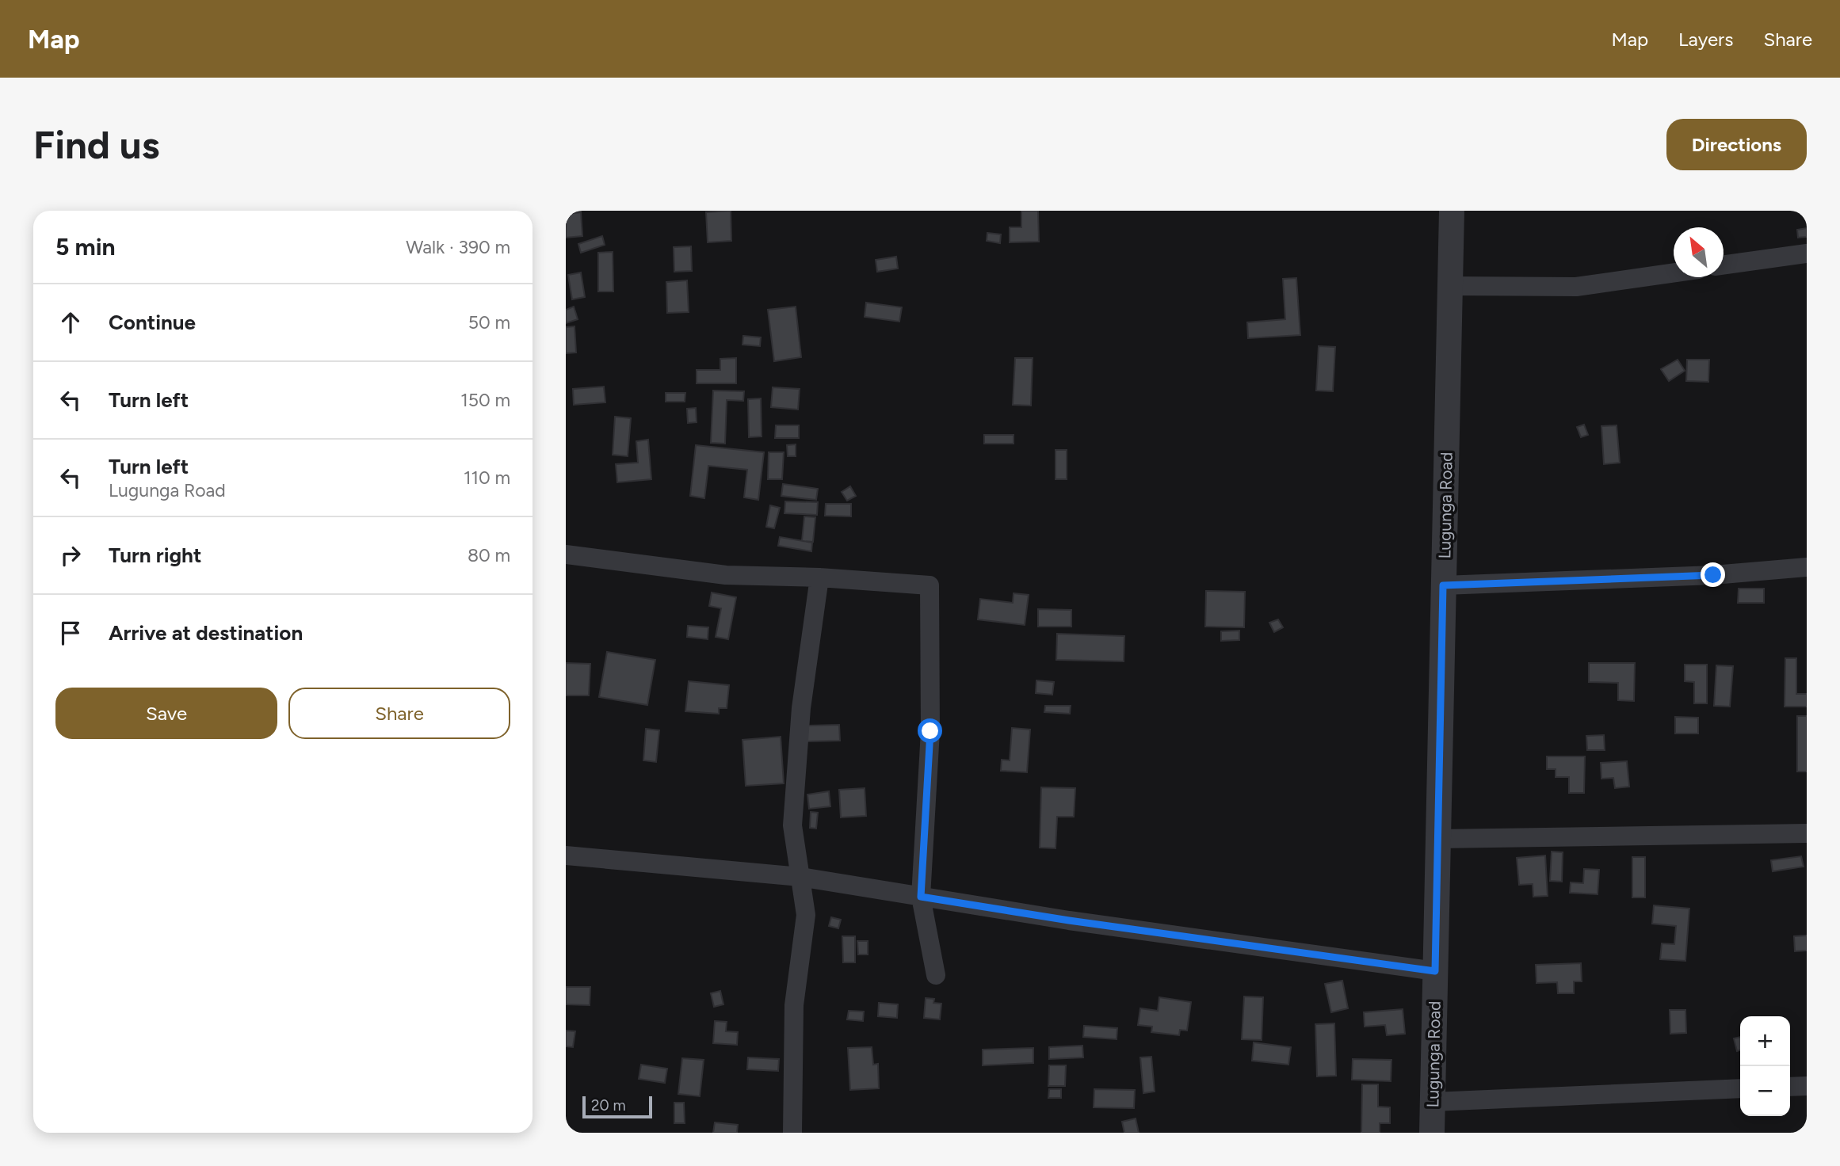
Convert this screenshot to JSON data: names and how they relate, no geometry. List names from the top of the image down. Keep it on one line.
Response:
{"streets":{"street":["Lugunga Road"]},"scale_bar":"20 m","north":"top left","page":{"header":"Map","nav":["Map","Layers","Share"],"buttons":["Directions",["Save","Share"]],"title":"Find us","heading":["5 min","Walk · 390 m"],"list":[["Continue","50 m"],["Turn left","150 m"],["Turn left","Lugunga Road","110 m"],["Turn right","80 m"],"Arrive at destination"],"map_buttons":["+","−"],"scale":"20 m"}}
